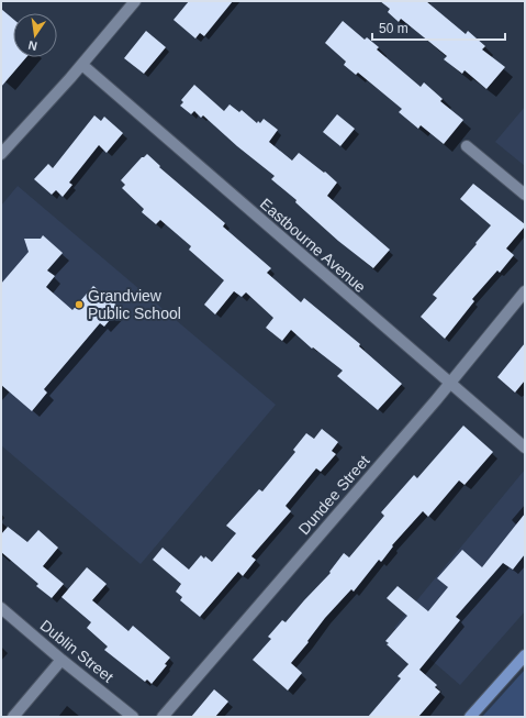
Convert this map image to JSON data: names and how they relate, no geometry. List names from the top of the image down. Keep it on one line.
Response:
{"streets":{"street":["Eastbourne Avenue","Dundee Street","Dublin Street"]},"crossings":[["Eastbourne Avenue","Dundee Street"]],"places":["Grandview Public School"],"scale_bar":"50 m","north":"bottom"}
